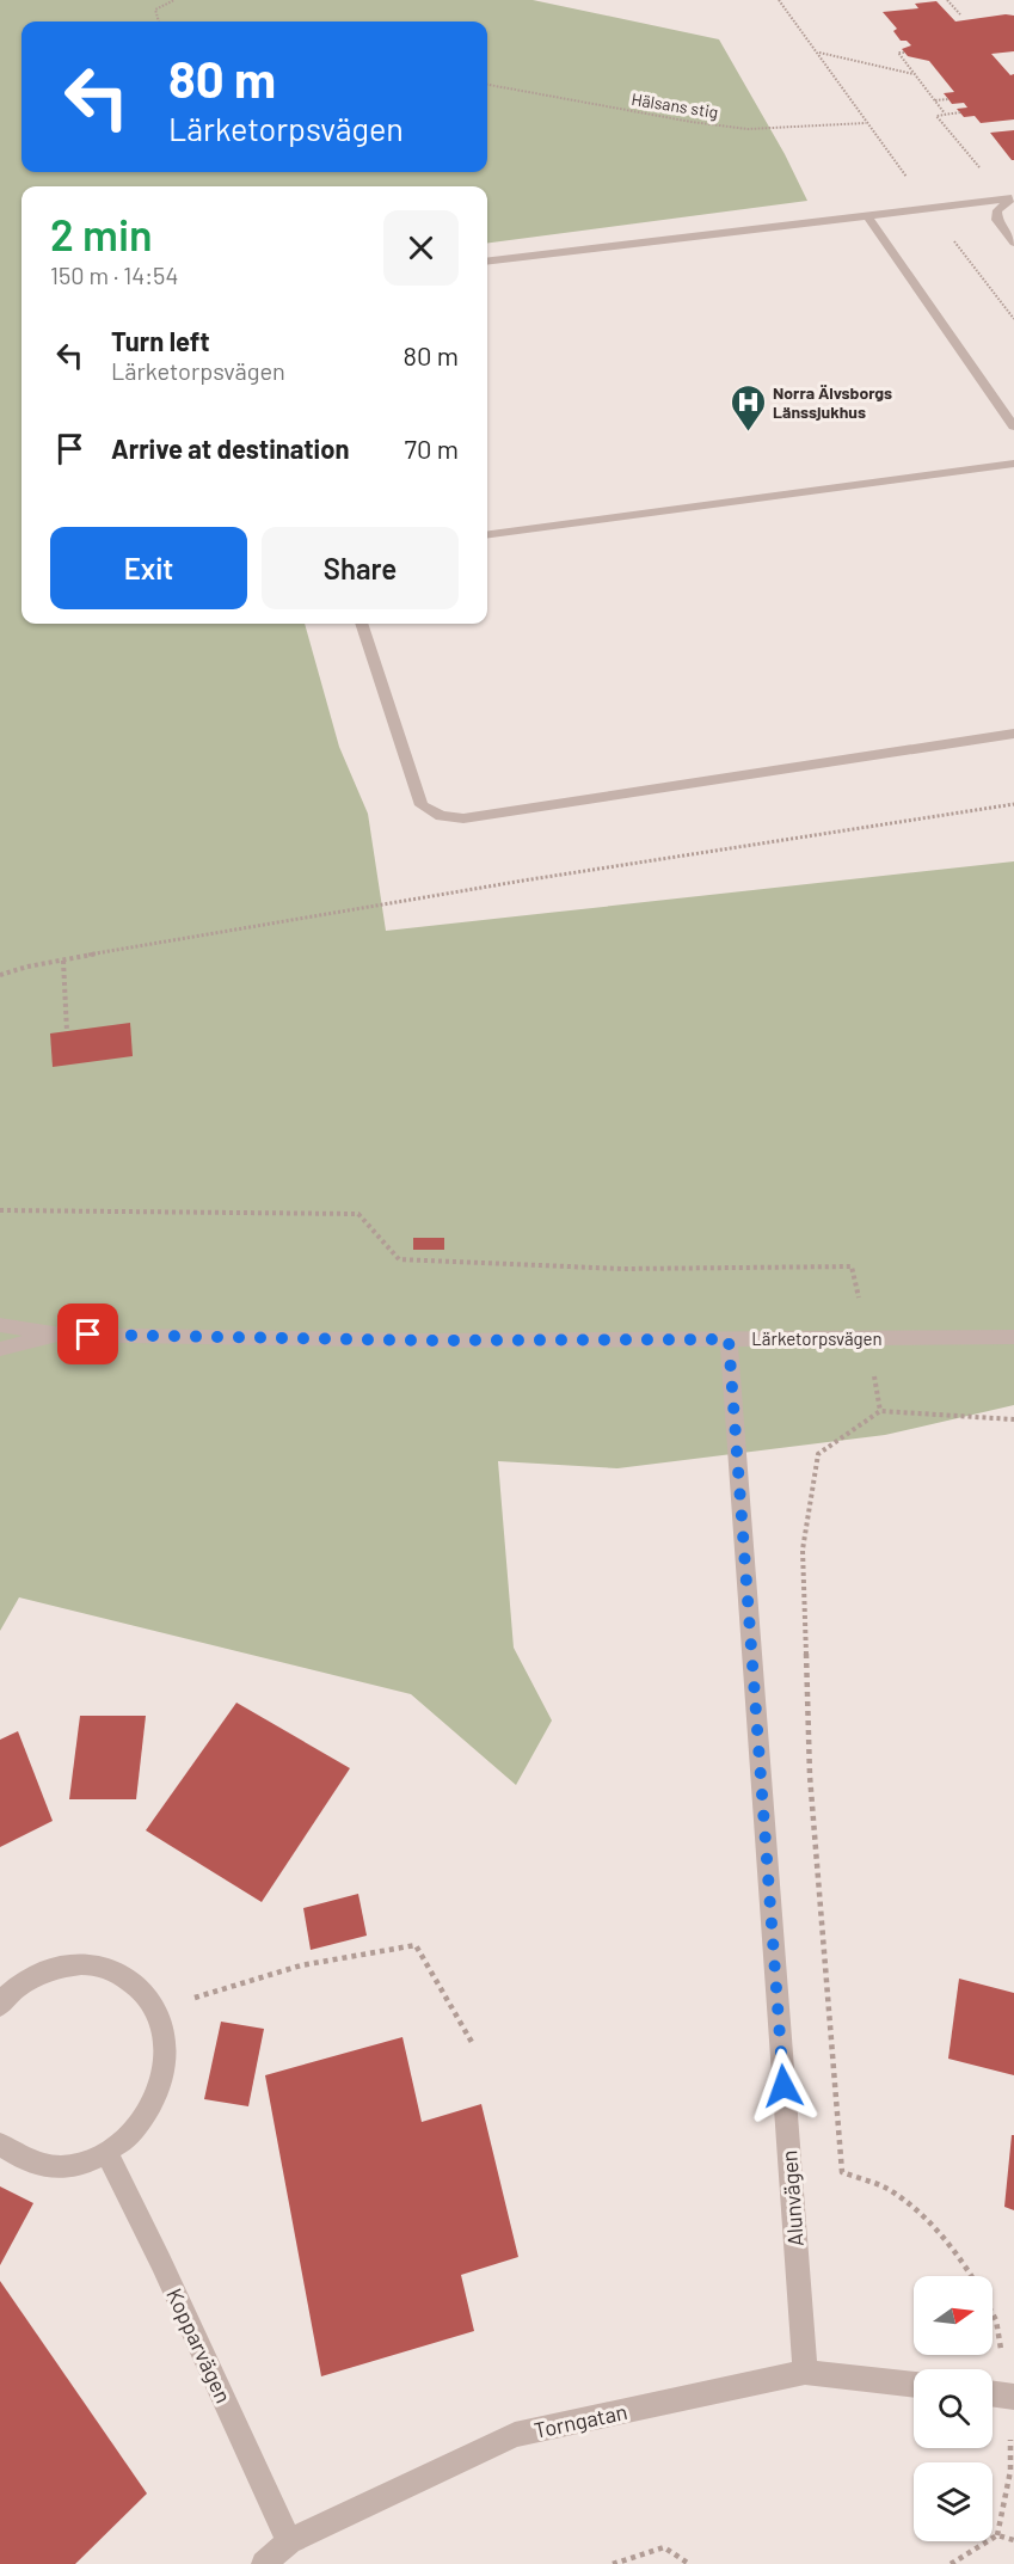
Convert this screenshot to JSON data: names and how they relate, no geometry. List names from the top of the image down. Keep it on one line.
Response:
{"streets":{"street":["Lärketorpsvägen","Alunvägen","Kopparvägen","Torngatan"],"path":["Hälsans stig"]},"crossings":[["Lärketorpsvägen","Alunvägen"],["Alunvägen","Torngatan"],["Kopparvägen","Torngatan"]],"places":{"hospital":["Norra Älvsborgs Länssjukhus"]},"north":"right","page":{"turn":["80 m","Lärketorpsvägen"],"heading":["2 min","150 m · 14:54"],"list":[{"name":"Turn left","note":"Lärketorpsvägen","value":"80 m"},{"name":"Arrive at destination","value":"70 m"}],"buttons":["Exit","Share"]}}
